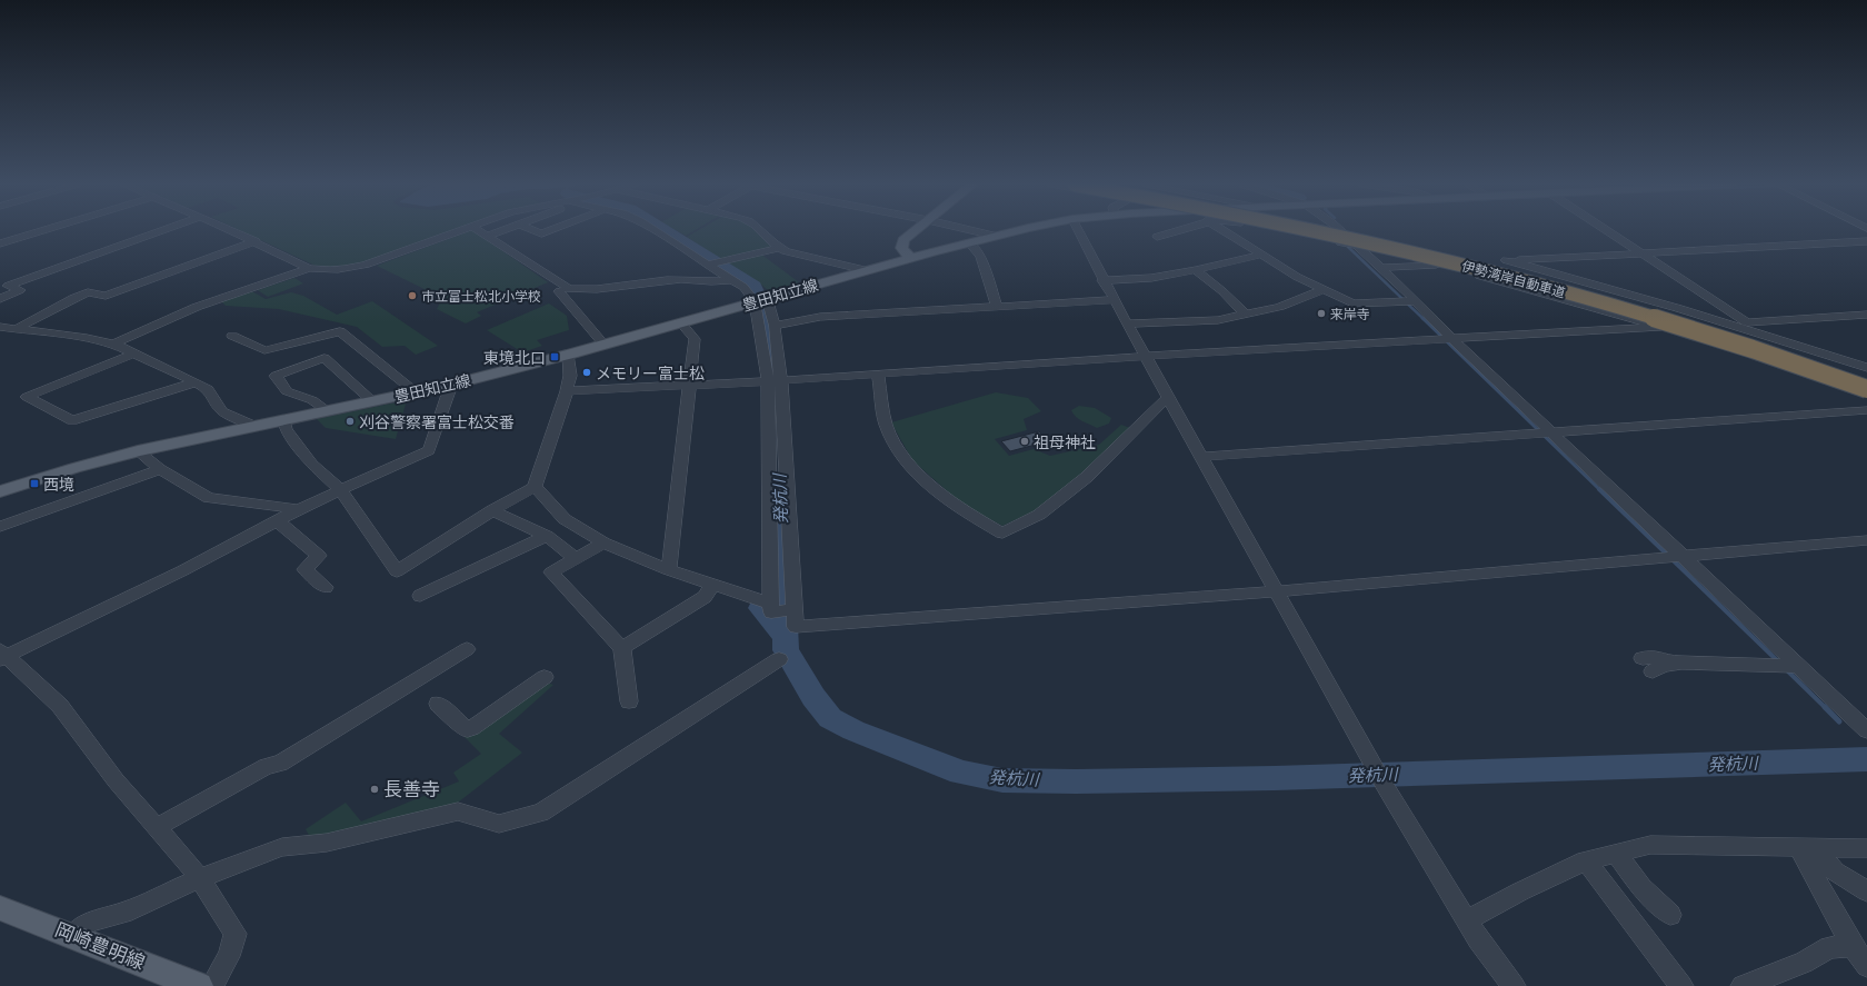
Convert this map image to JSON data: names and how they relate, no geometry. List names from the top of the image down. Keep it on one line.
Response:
{"streets":{"highway":["伊勢湾岸自動車道"],"main road":["豊田知立線","岡崎豊明線"]},"water":["発杭川"],"places":{"other":["市立富士松北小学校","来岸寺","メモリー富士松","刈谷警察署富士松交番","祖母神社","長善寺"],"transit":["東境北口","西境"]}}
